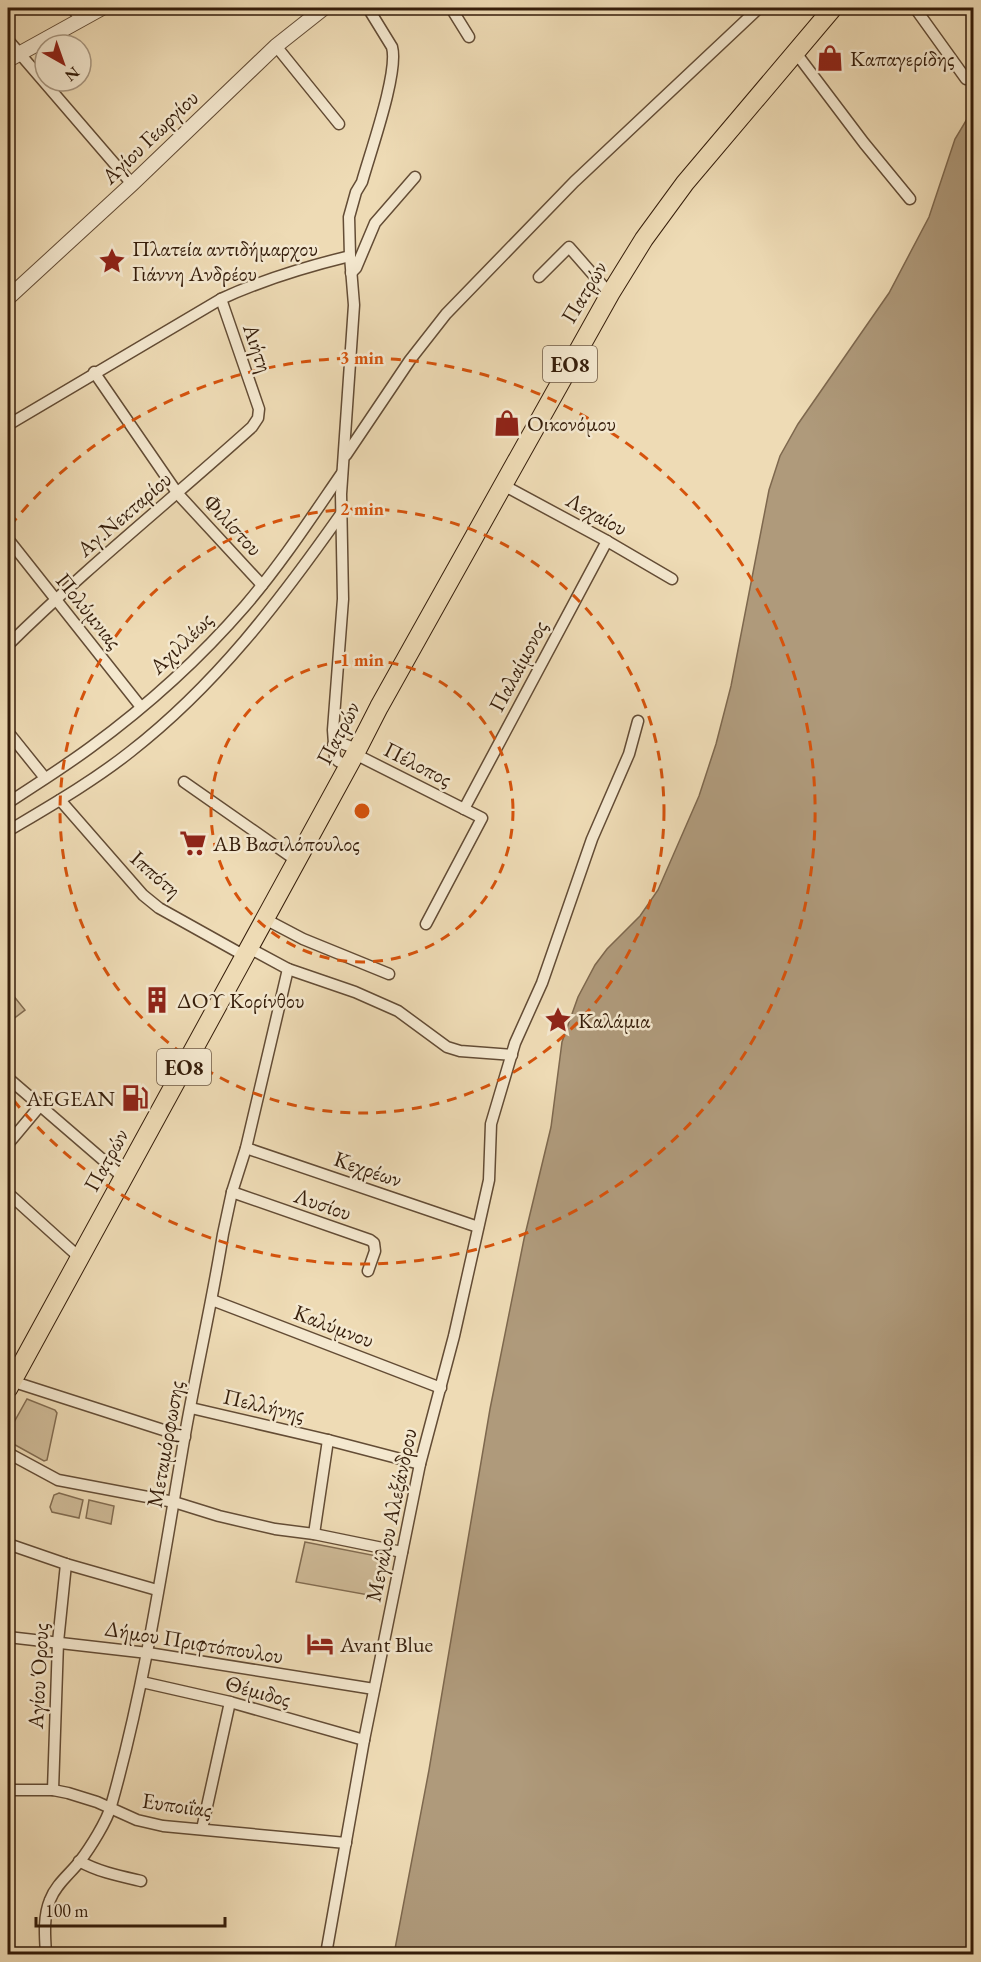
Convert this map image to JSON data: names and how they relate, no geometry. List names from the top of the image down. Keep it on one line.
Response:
{"streets":{"main road":["Πατρών","ΕΟ8"],"street":["Αγίου Γεωργίου","Αιήτη","Αγ.Νεκταρίου","Λεχαίου","Φιλίστου","Πολύμνιας","Αχιλλέως","Παλαίμονος","Πέλοπος","Ιππότη","Κεχρέων","Λυσίου","Καλύμνου","Πελλήνης","Μεταμόρφωσης","Μεγάλου Αλεξάνδρου","Δήμου Πριφτόπουλου","Αγίου Όρους","Θέμιδος","Ευποιΐας"]},"crossings":[["Πατρών","Λεχαίου"],["Πατρών","Πέλοπος"],["Πατρών","Ιππότη"],["Αιήτη","Αγ.Νεκταρίου"],["Αγ.Νεκταρίου","Φιλίστου"],["Αγ.Νεκταρίου","Πολύμνιας"],["Λεχαίου","Παλαίμονος"],["Φιλίστου","Αχιλλέως"],["Πολύμνιας","Αχιλλέως"],["Παλαίμονος","Πέλοπος"],["Κεχρέων","Μεταμόρφωσης"],["Κεχρέων","Μεγάλου Αλεξάνδρου"],["Λυσίου","Μεταμόρφωσης"],["Καλύμνου","Μεταμόρφωσης"],["Καλύμνου","Μεγάλου Αλεξάνδρου"],["Πελλήνης","Μεταμόρφωσης"],["Πελλήνης","Μεγάλου Αλεξάνδρου"],["Μεταμόρφωσης","Δήμου Πριφτόπουλου"],["Μεταμόρφωσης","Θέμιδος"],["Μεταμόρφωσης","Ευποιΐας"],["Μεγάλου Αλεξάνδρου","Δήμου Πριφτόπουλου"],["Μεγάλου Αλεξάνδρου","Θέμιδος"],["Μεγάλου Αλεξάνδρου","Ευποιΐας"],["Δήμου Πριφτόπουλου","Αγίου Όρους"],["Αγίου Όρους","Ευποιΐας"]],"places":{"shop":["Καπαγερίδης","Οικονόμου"],"place":["Πλατεία αντιδήμαρχου Γιάννη Ανδρέου","Καλάμια"],"supermarket":["ΑΒ Βασιλόπουλος"],"building":["ΔΟΥ Κορίνθου"],"fuel station":["AEGEAN"],"hotel":["Avant Blue"]},"scale_bar":"100 m","north":"bottom right","rings":["3 min","2 min","1 min"]}
